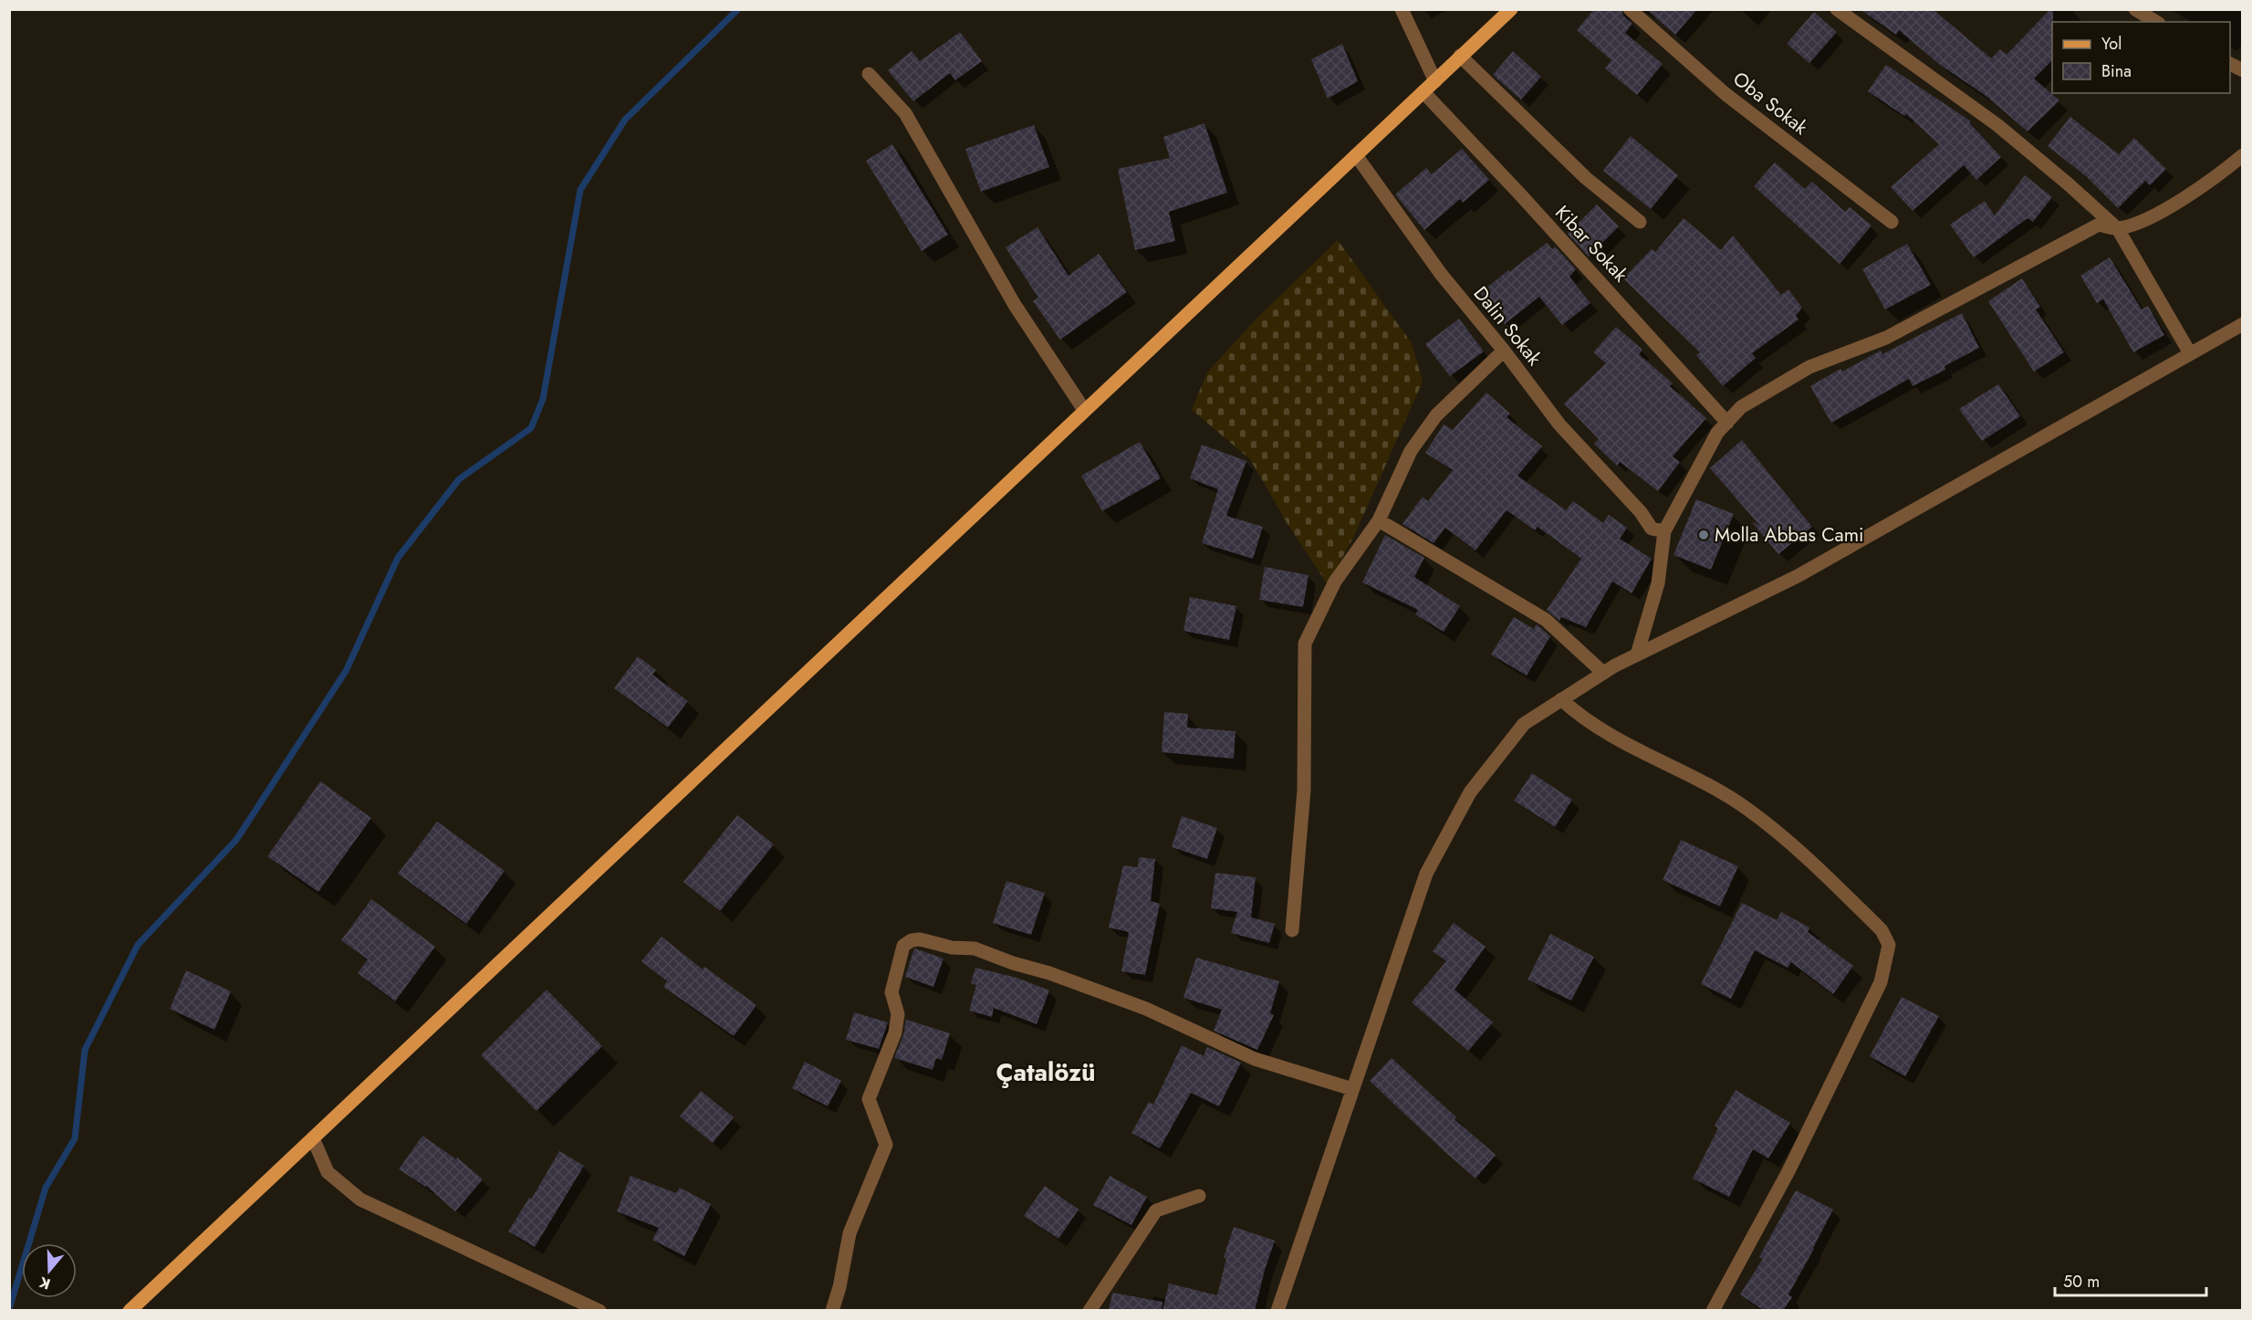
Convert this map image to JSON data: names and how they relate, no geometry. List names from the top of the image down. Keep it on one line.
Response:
{"streets":{"street":["Oba Sokak","Kibar Sokak","Dalin Sokak"]},"districts":["Çatalözü"],"places":["Molla Abbas Cami"],"legend":["Yol","Bina"],"scale_bar":"50 m","north":"bottom"}
